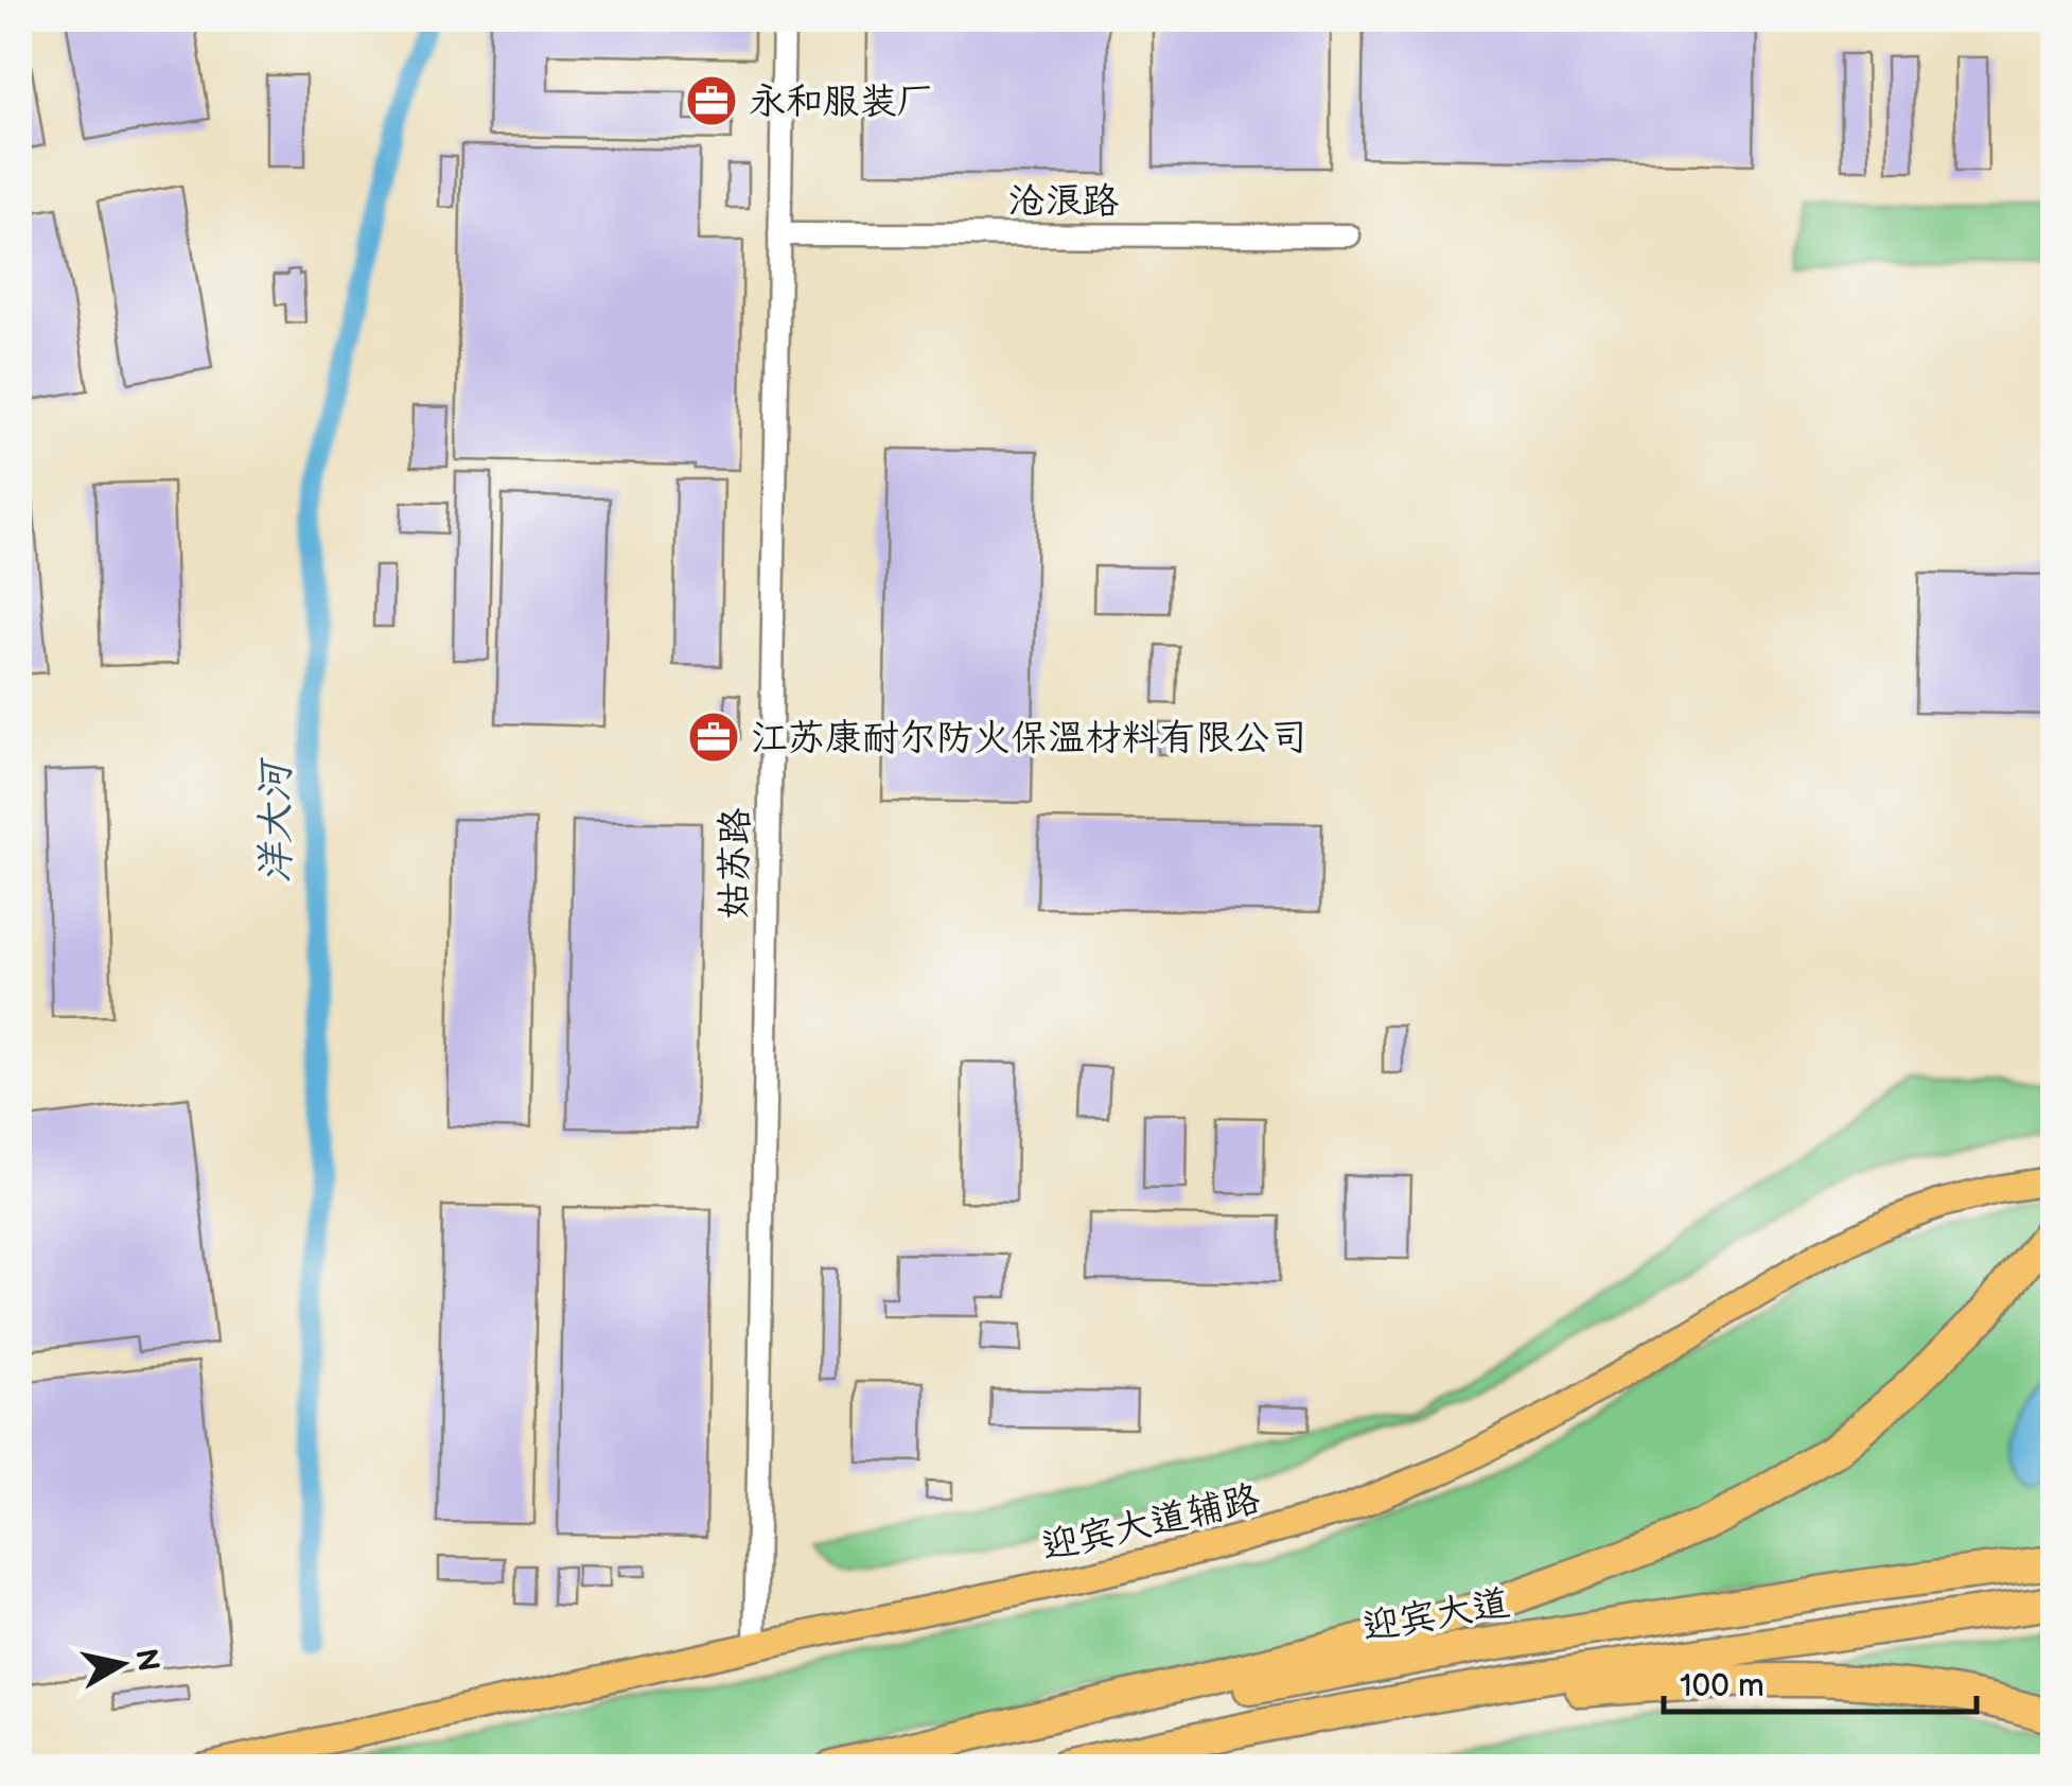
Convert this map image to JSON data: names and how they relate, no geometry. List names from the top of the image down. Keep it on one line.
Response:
{"streets":{"highway":["迎宾大道"],"main road":["迎宾大道辅路"],"street":["沧浪路","姑苏路"]},"crossings":[["沧浪路","姑苏路"],["姑苏路","迎宾大道辅路"]],"water":["洋大河"],"places":{"office":["永和服装厂","江苏康耐尔防火保温材料有限公司"]},"scale_bar":"100 m","north":"right"}
